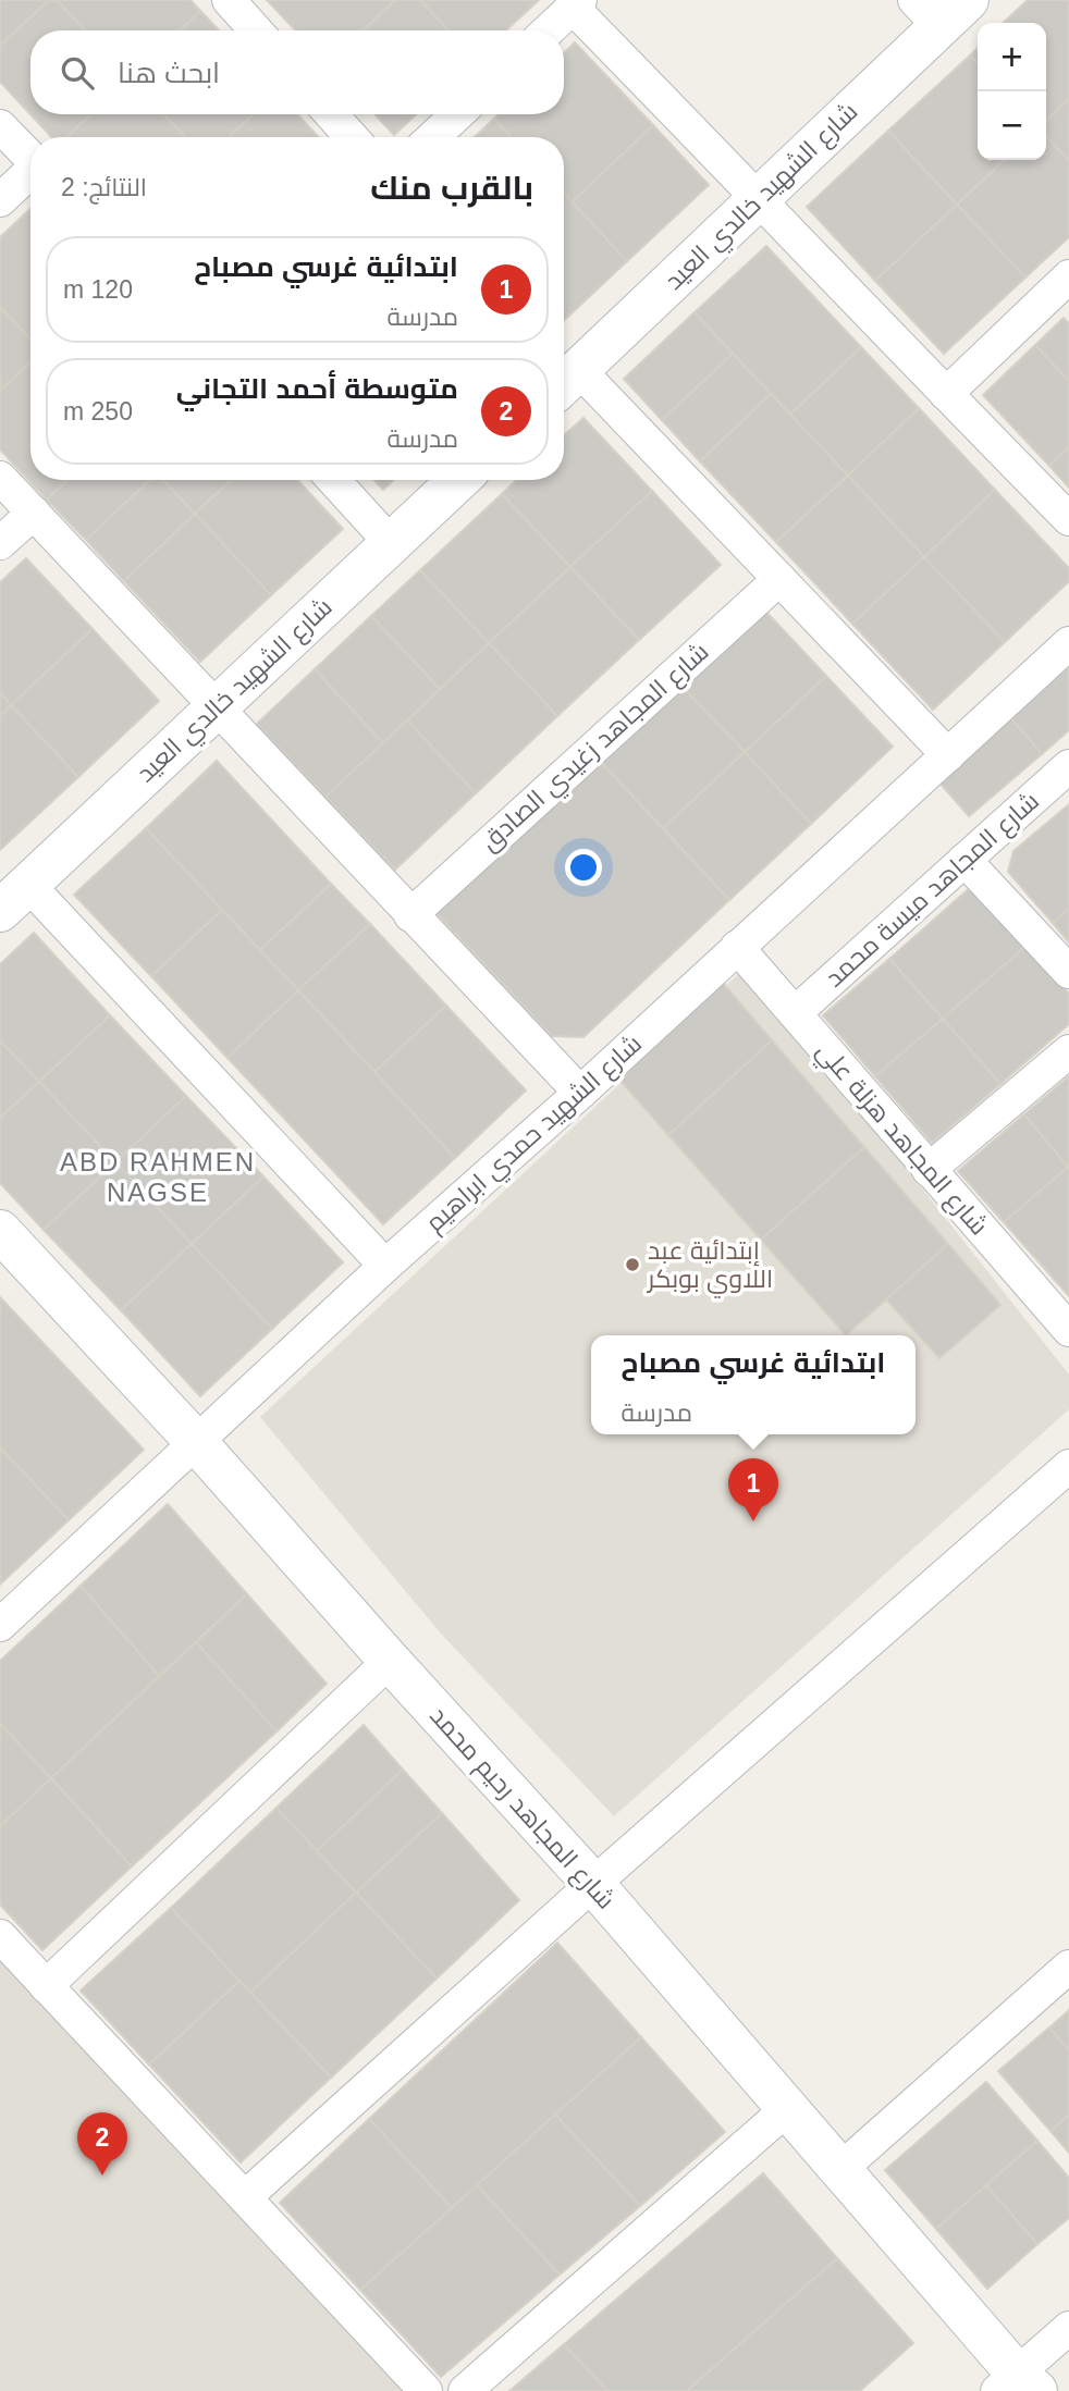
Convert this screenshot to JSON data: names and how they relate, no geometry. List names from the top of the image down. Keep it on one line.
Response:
{"streets":{"street":["شارع الشهيد خالدي العيد","شارع المجاهد زغيدي الصادق","شارع المجاهد ميسة محمد","شارع الشهيد حمدي ابراهيم","شارع المجاهد هزلة علي","شارع المجاهد رحيم محمد"]},"crossings":[["شارع المجاهد ميسة محمد","شارع المجاهد هزلة علي"],["شارع الشهيد حمدي ابراهيم","شارع المجاهد هزلة علي"],["شارع الشهيد حمدي ابراهيم","شارع المجاهد رحيم محمد"]],"districts":["ABD RAHMEN NAGSE"],"places":["إبتدائية عبد اللاوي بوبكر"],"page":{"map_buttons":["+","−"],"search":"ابحث هنا","heading":["بالقرب منك","النتائج: 2"],"list":[{"mark":"1","name":"ابتدائية غرسي مصباح","note":"مدرسة","value":"120 m"},{"mark":"2","name":"متوسطة أحمد التجاني","note":"مدرسة","value":"250 m"}],"popup":["ابتدائية غرسي مصباح","مدرسة"],"pins":["1","2"]}}
